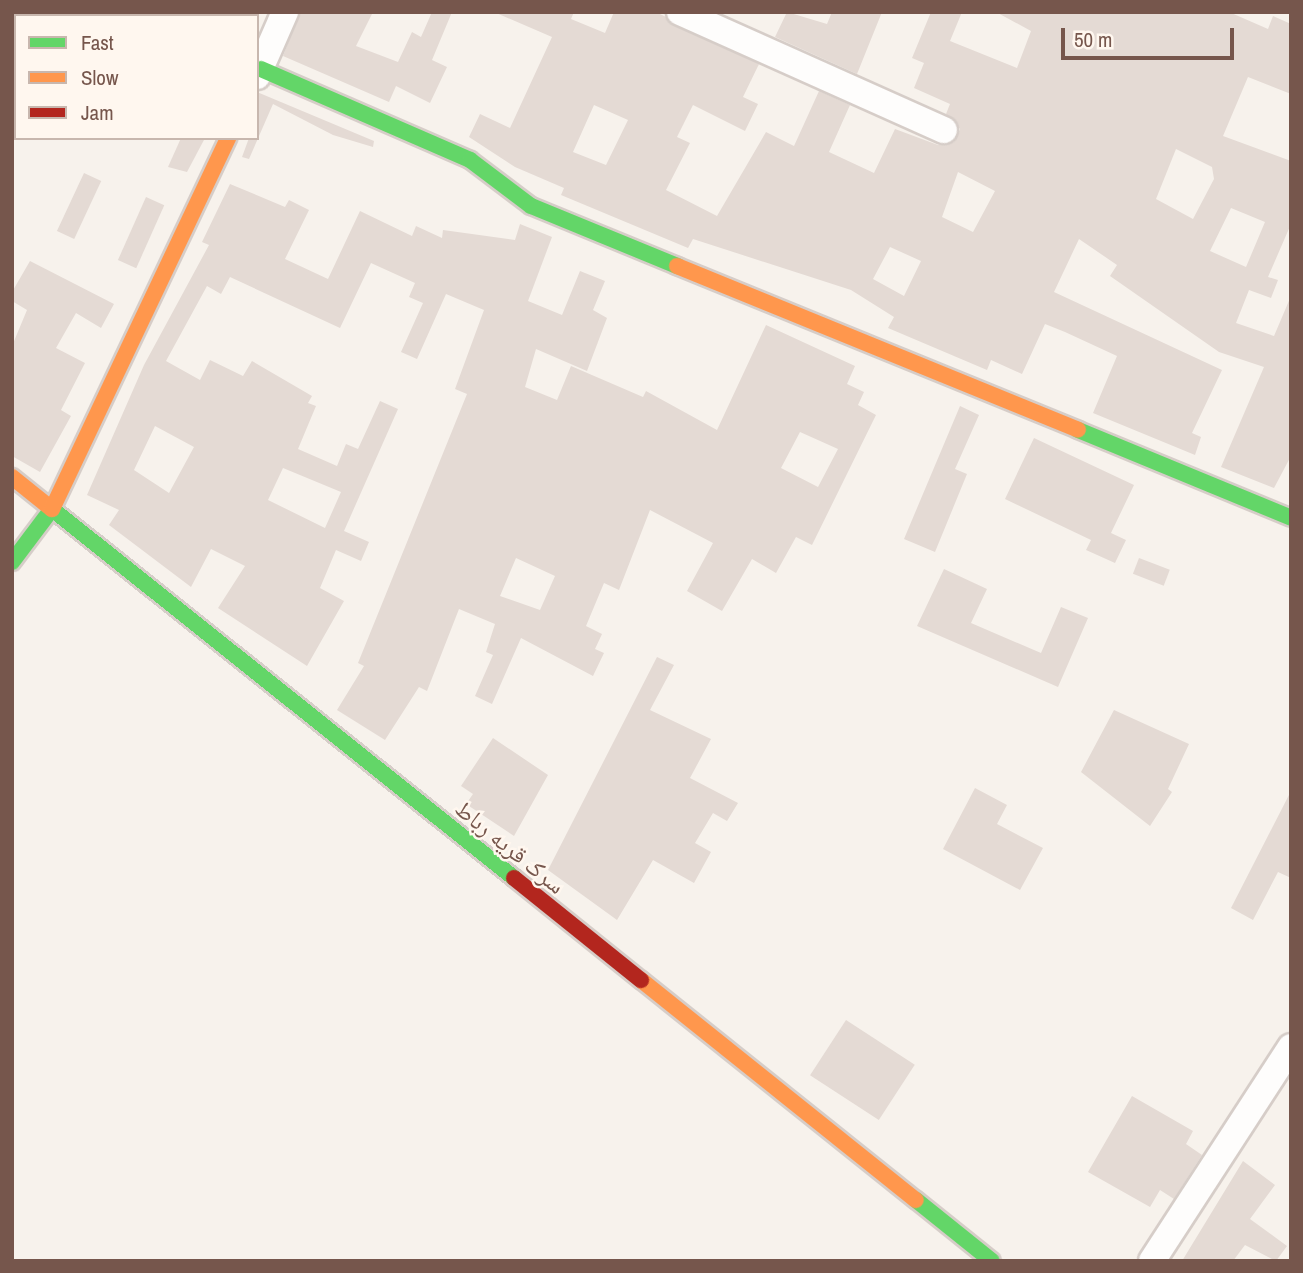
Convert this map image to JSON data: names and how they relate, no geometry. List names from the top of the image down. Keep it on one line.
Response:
{"streets":{"street":["سرک قریه رباط"]},"legend":["Fast","Slow","Jam"],"scale_bar":"50 m"}
